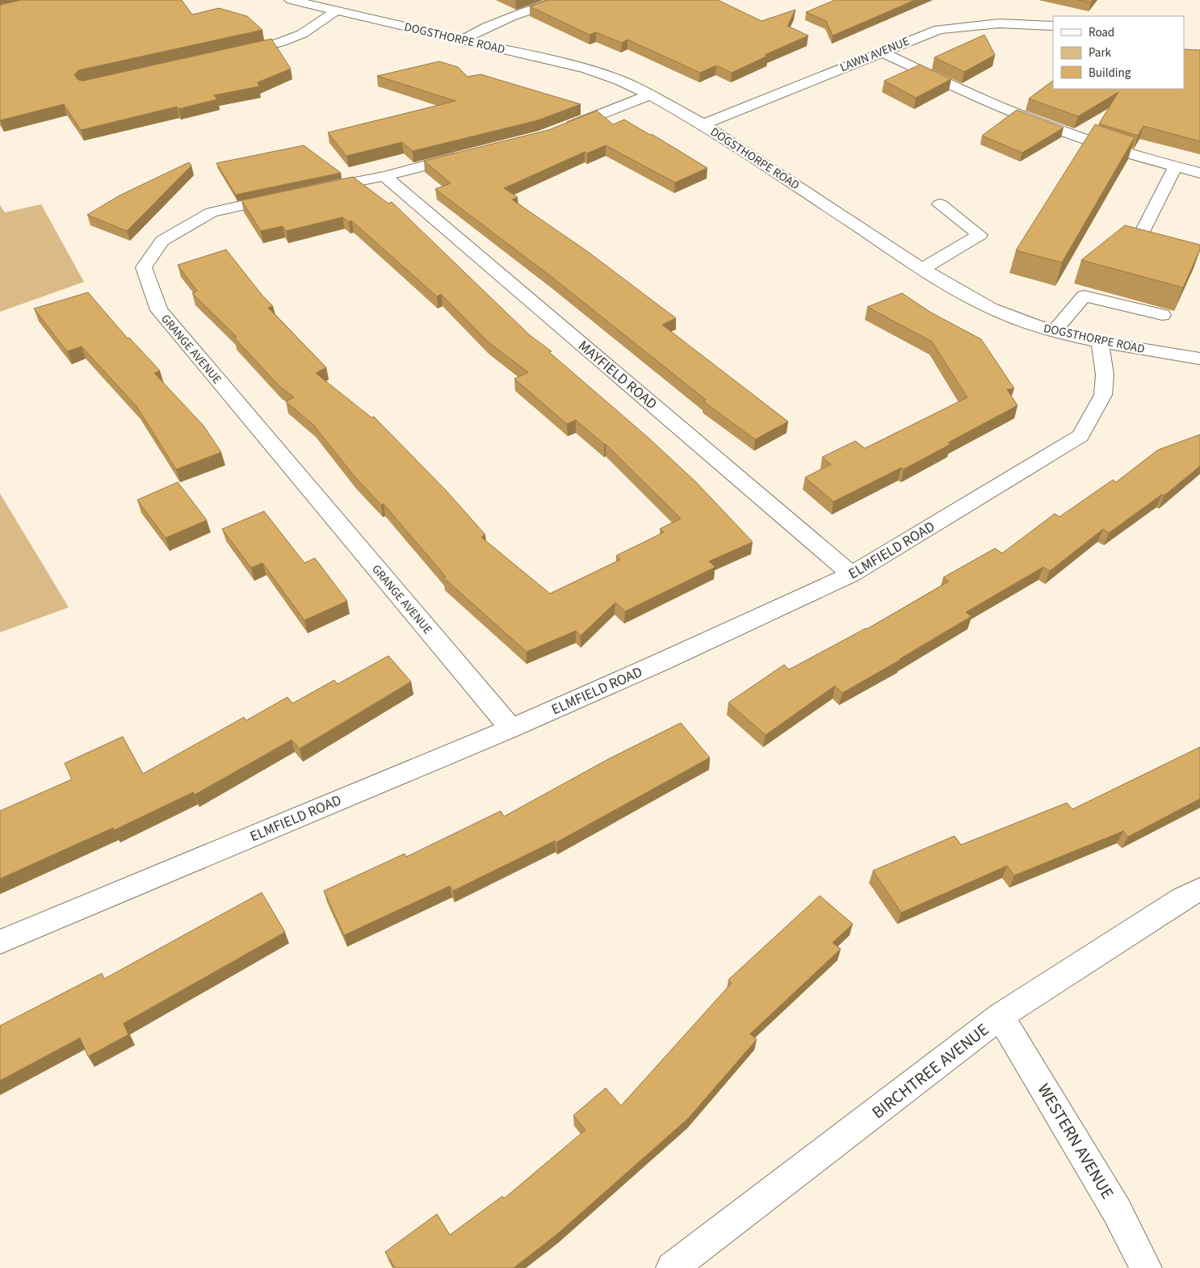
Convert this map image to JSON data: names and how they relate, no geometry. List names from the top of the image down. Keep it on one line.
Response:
{"streets":{"street":["DOGSTHORPE ROAD","LAWN AVENUE","GRANGE AVENUE","MAYFIELD ROAD","ELMFIELD ROAD","BIRCHTREE AVENUE","WESTERN AVENUE"]},"crossings":[["DOGSTHORPE ROAD","LAWN AVENUE"],["DOGSTHORPE ROAD","ELMFIELD ROAD"],["GRANGE AVENUE","ELMFIELD ROAD"],["MAYFIELD ROAD","ELMFIELD ROAD"],["BIRCHTREE AVENUE","WESTERN AVENUE"]],"legend":["Road","Park","Building"]}
